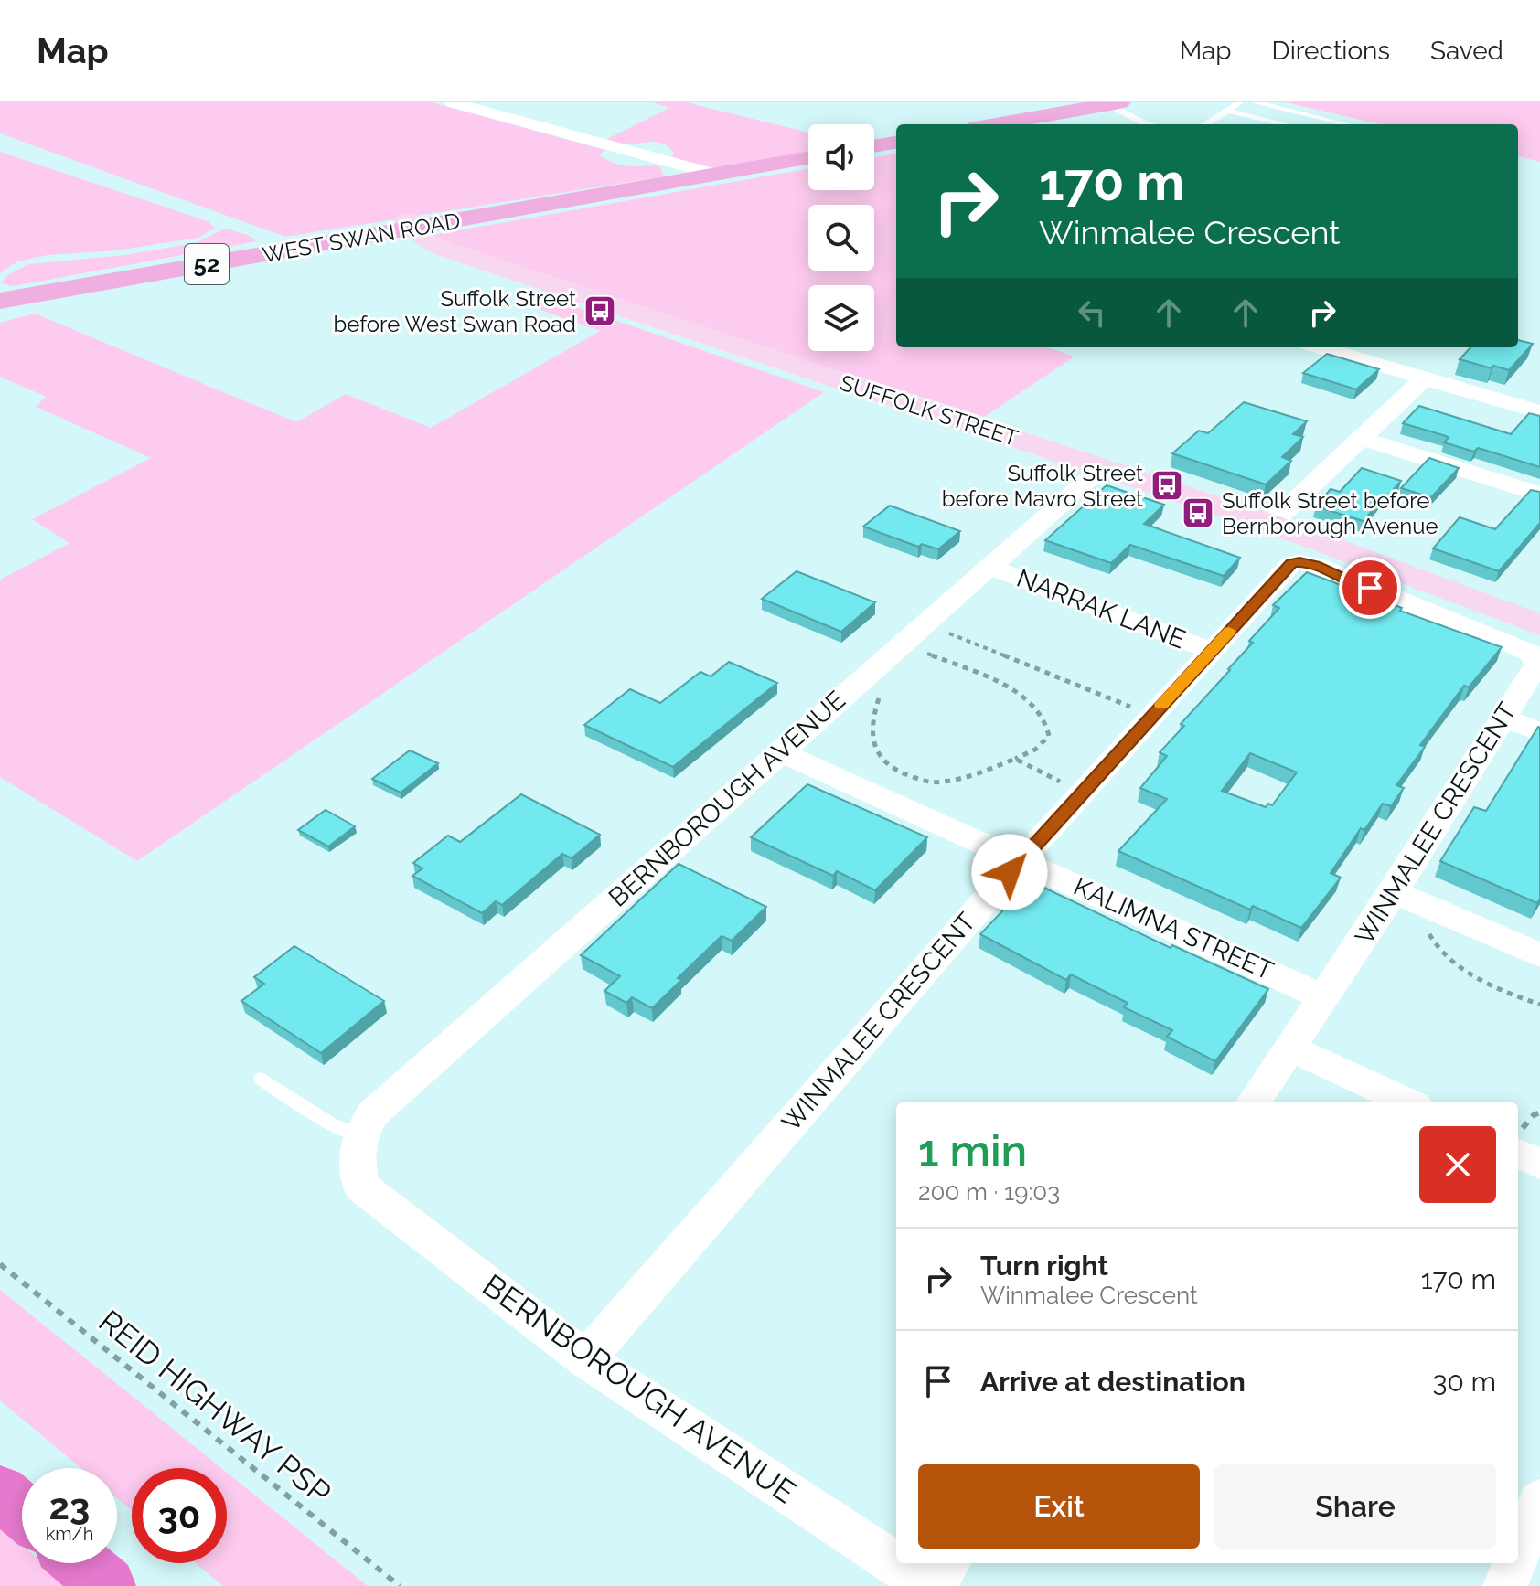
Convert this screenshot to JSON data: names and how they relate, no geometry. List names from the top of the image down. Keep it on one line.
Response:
{"streets":{"main road":["WEST SWAN ROAD","52"],"street":["SUFFOLK STREET","NARRAK LANE","BERNBOROUGH AVENUE","WINMALEE CRESCENT","KALIMNA STREET"],"path":["REID HIGHWAY PSP"]},"crossings":[["WEST SWAN ROAD","SUFFOLK STREET"],["SUFFOLK STREET","BERNBOROUGH AVENUE"],["NARRAK LANE","BERNBOROUGH AVENUE"],["NARRAK LANE","WINMALEE CRESCENT"],["BERNBOROUGH AVENUE","WINMALEE CRESCENT"],["BERNBOROUGH AVENUE","KALIMNA STREET"],["WINMALEE CRESCENT","KALIMNA STREET"]],"places":{"bus stop":["Suffolk Street before West Swan Road","Suffolk Street before Mavro Street","Suffolk Street before Bernborough Avenue"]},"page":{"header":"Map","nav":["Map","Directions","Saved"],"turn":["170 m","Winmalee Crescent"],"heading":["1 min","200 m · 19:03"],"list":[{"name":"Turn right","note":"Winmalee Crescent","value":"170 m"},{"name":"Arrive at destination","value":"30 m"}],"buttons":["Exit","Share"],"speed":"23 km/h","limit":"30"}}
